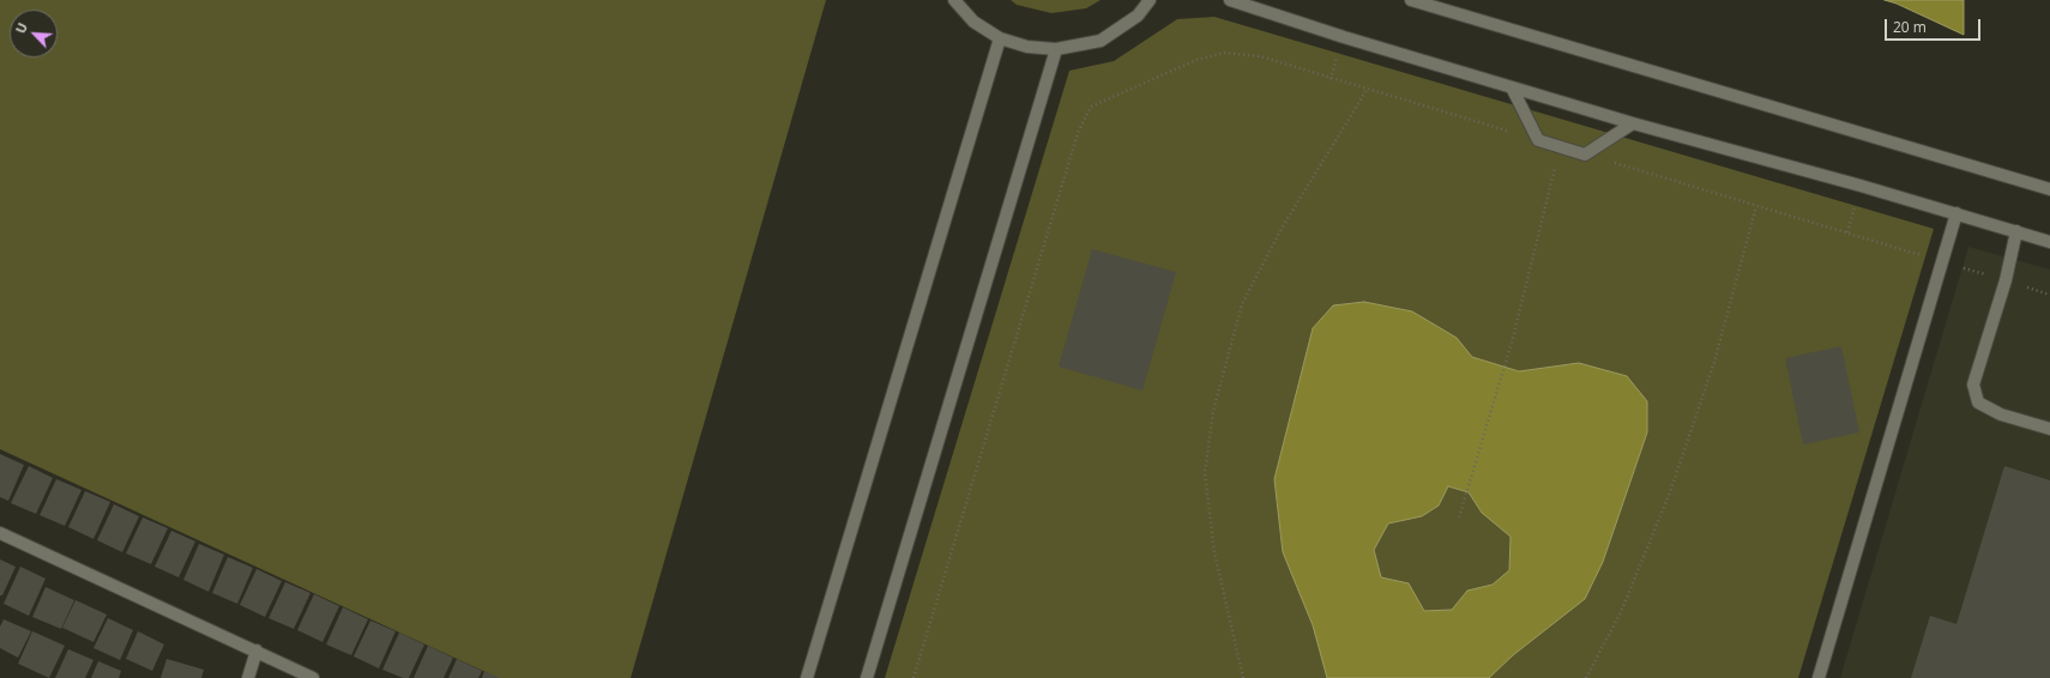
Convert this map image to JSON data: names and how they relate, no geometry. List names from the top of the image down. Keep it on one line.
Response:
{"scale_bar":"20 m","north":"top left"}
